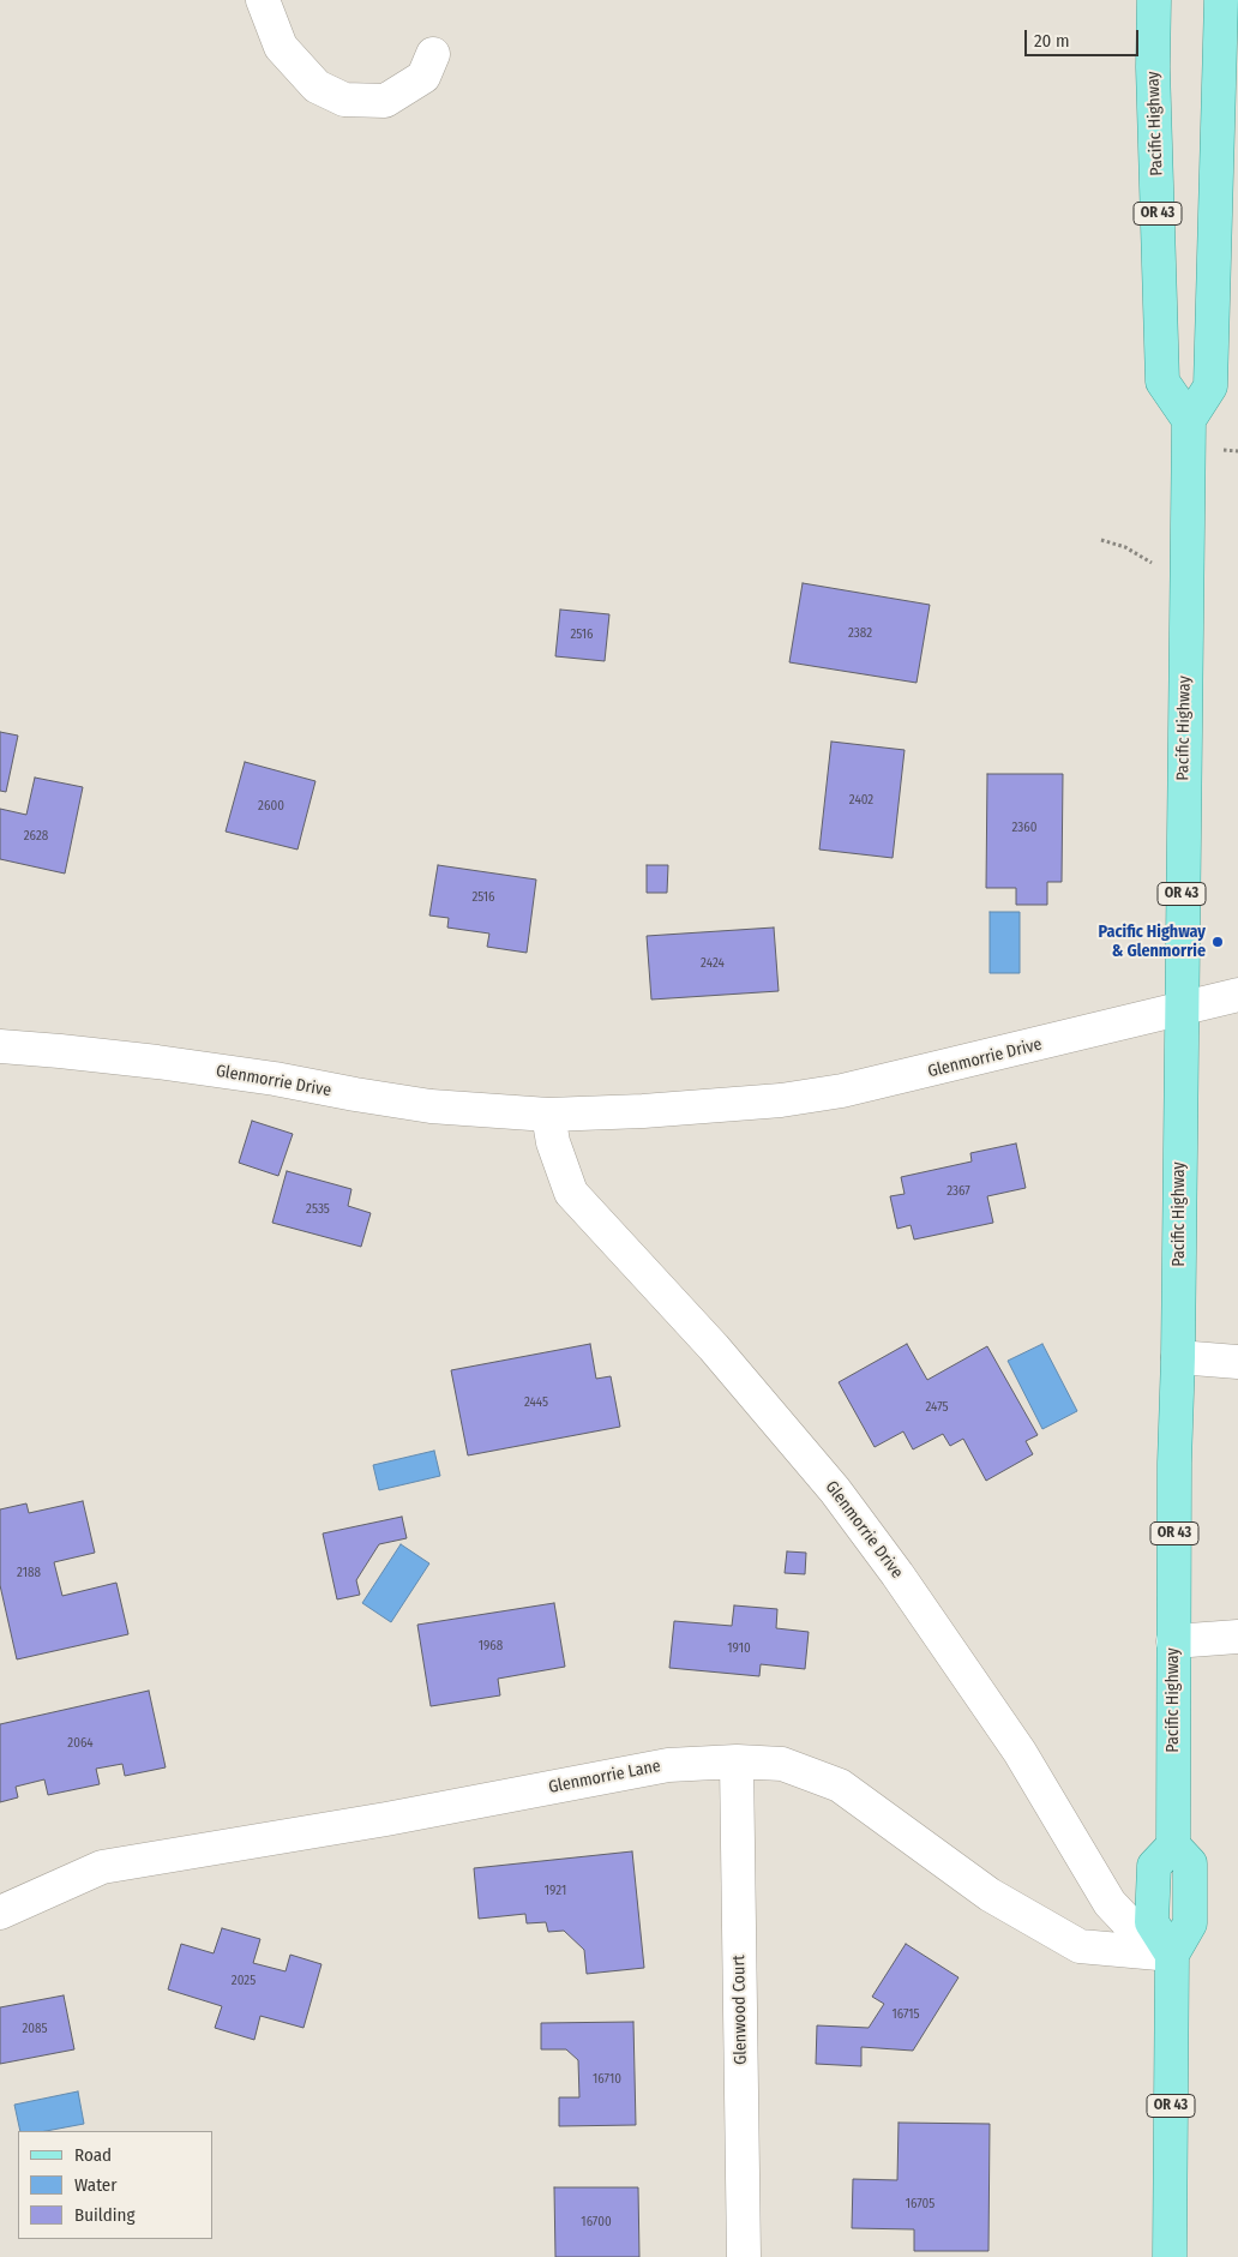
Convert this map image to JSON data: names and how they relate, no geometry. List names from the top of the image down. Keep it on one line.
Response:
{"streets":{"main road":["Pacific Highway","OR 43"],"street":["Glenmorrie Drive","Glenmorrie Lane","Glenwood Court"]},"crossings":[["Pacific Highway","OR 43"],["Pacific Highway","Glenmorrie Drive"],["Pacific Highway","Glenmorrie Lane"],["OR 43","Glenmorrie Drive"],["OR 43","Glenmorrie Lane"],["Glenmorrie Drive","Glenmorrie Lane"],["Glenmorrie Lane","Glenwood Court"]],"places":["Pacific Highway & Glenmorrie"],"house_numbers":["2382","2516","2402","2600","2360","2628","2516","2424","2367","2535","2445","2475","2188","1968","1910","2064","1921","2025","16715","2085","16710","16705","16700"],"legend":["Road","Water","Building"],"scale_bar":"20 m"}
